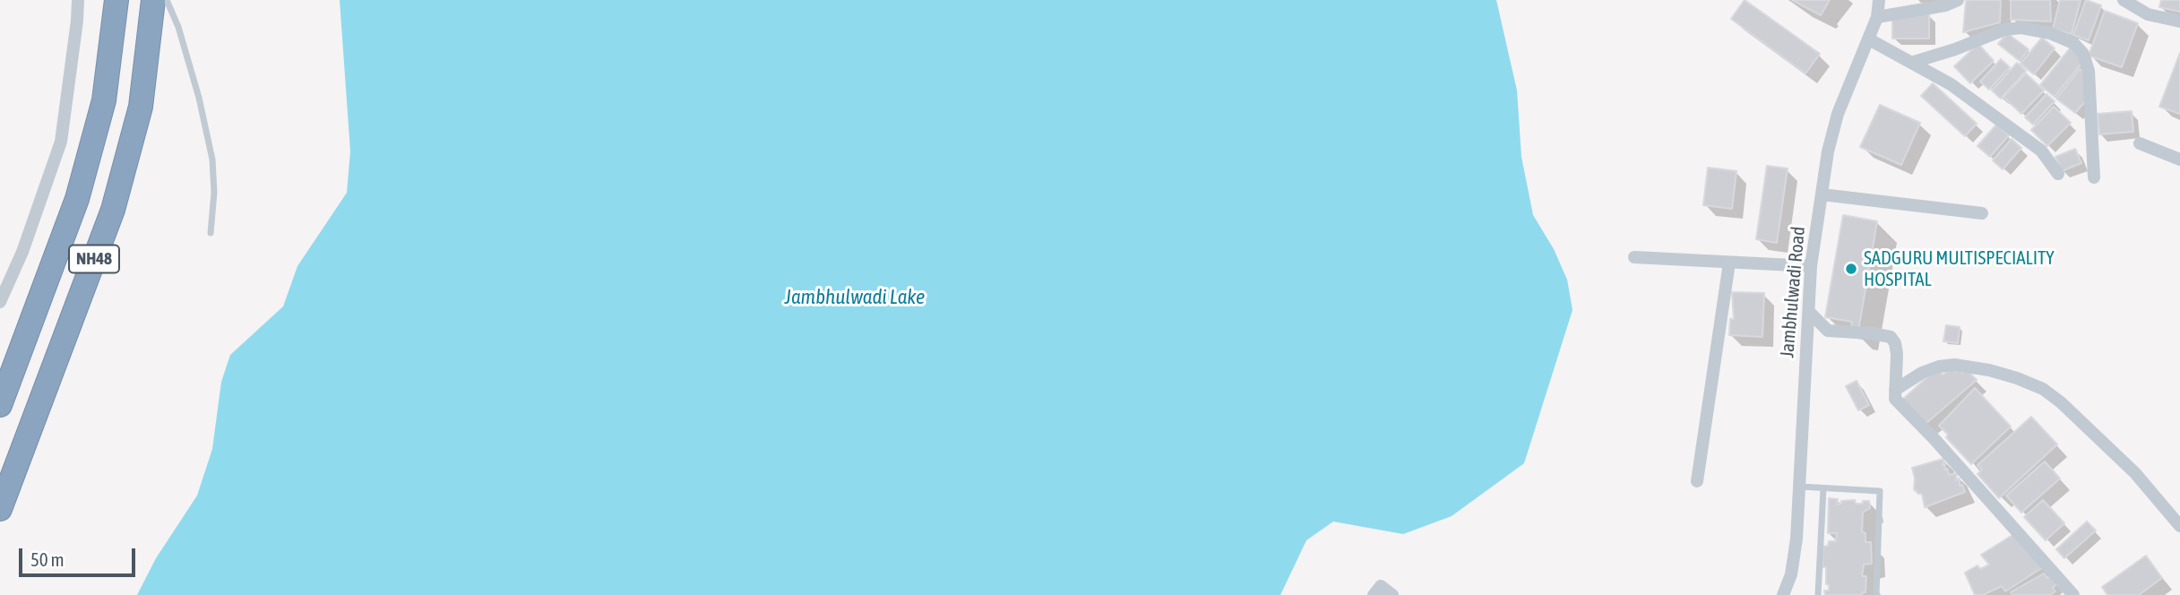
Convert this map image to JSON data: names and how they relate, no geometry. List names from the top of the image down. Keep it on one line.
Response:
{"streets":{"highway":["NH48"],"street":["Jambhulwadi Road"]},"water":["Jambhulwadi Lake"],"places":["SADGURU MULTISPECIALITY HOSPITAL"],"scale_bar":"50 m"}
